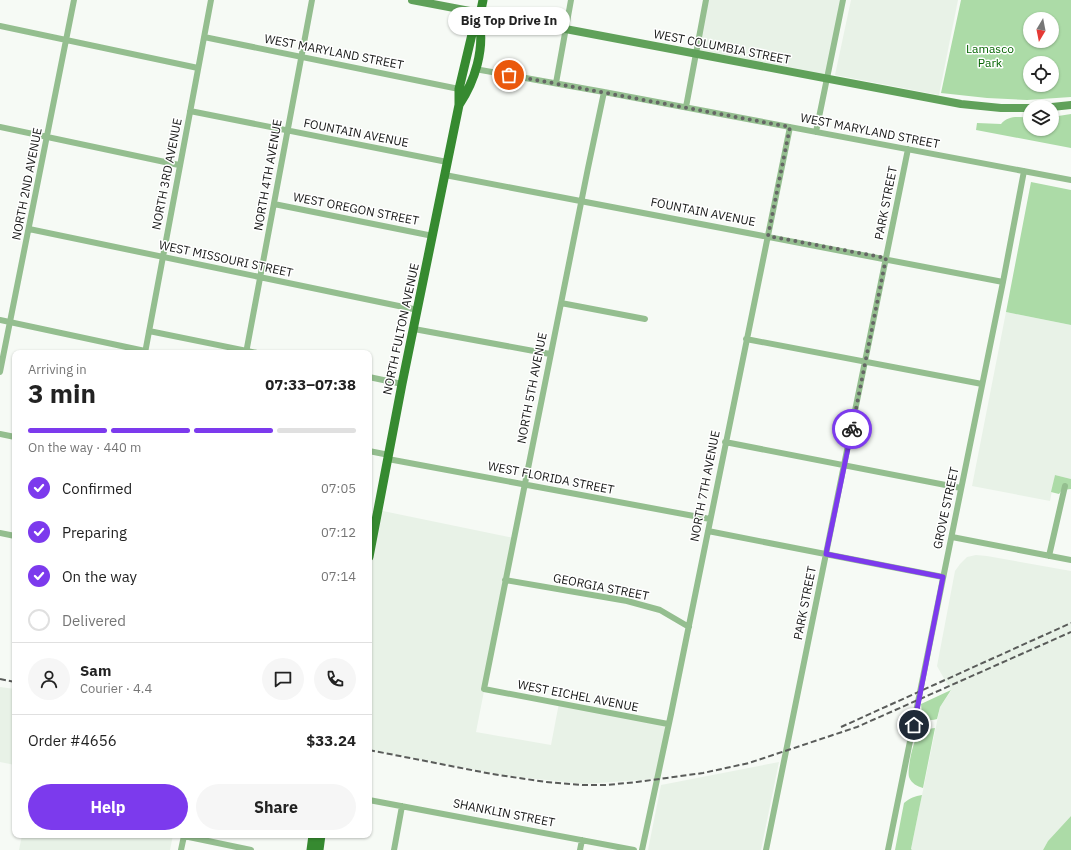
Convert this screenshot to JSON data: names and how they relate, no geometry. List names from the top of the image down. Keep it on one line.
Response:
{"streets":{"main road":["WEST COLUMBIA STREET","NORTH FULTON AVENUE"],"street":["WEST MARYLAND STREET","FOUNTAIN AVENUE","NORTH 3RD AVENUE","NORTH 4TH AVENUE","NORTH 2ND AVENUE","PARK STREET","WEST OREGON STREET","WEST MISSOURI STREET","NORTH 5TH AVENUE","WEST FLORIDA STREET","NORTH 7TH AVENUE","GROVE STREET","GEORGIA STREET","WEST EICHEL AVENUE","SHANKLIN STREET"]},"crossings":[["WEST COLUMBIA STREET","NORTH FULTON AVENUE"],["WEST MARYLAND STREET","NORTH 3RD AVENUE"],["WEST MARYLAND STREET","NORTH 4TH AVENUE"],["WEST MARYLAND STREET","PARK STREET"],["WEST MARYLAND STREET","NORTH FULTON AVENUE"],["WEST MARYLAND STREET","NORTH 5TH AVENUE"],["WEST MARYLAND STREET","NORTH 7TH AVENUE"],["WEST MARYLAND STREET","GROVE STREET"],["FOUNTAIN AVENUE","NORTH 3RD AVENUE"],["FOUNTAIN AVENUE","NORTH 4TH AVENUE"],["FOUNTAIN AVENUE","PARK STREET"],["FOUNTAIN AVENUE","NORTH FULTON AVENUE"],["FOUNTAIN AVENUE","NORTH 5TH AVENUE"],["FOUNTAIN AVENUE","NORTH 7TH AVENUE"],["FOUNTAIN AVENUE","GROVE STREET"],["NORTH 3RD AVENUE","WEST MISSOURI STREET"],["NORTH 4TH AVENUE","WEST OREGON STREET"],["NORTH 4TH AVENUE","WEST MISSOURI STREET"],["NORTH 2ND AVENUE","WEST MISSOURI STREET"],["WEST OREGON STREET","NORTH FULTON AVENUE"],["WEST MISSOURI STREET","NORTH FULTON AVENUE"],["NORTH FULTON AVENUE","WEST FLORIDA STREET"],["NORTH 5TH AVENUE","WEST FLORIDA STREET"],["NORTH 5TH AVENUE","GEORGIA STREET"],["NORTH 5TH AVENUE","WEST EICHEL AVENUE"],["WEST FLORIDA STREET","NORTH 7TH AVENUE"],["NORTH 7TH AVENUE","GEORGIA STREET"],["NORTH 7TH AVENUE","WEST EICHEL AVENUE"]],"parks":["Lamasco Park"],"places":["Big Top Drive In"],"north":"bottom","page":{"bubble":"Big Top Drive In","heading":["3 min","Arriving in","07:33–07:38"],"panel":["Sam","Courier · 4.4","Order #4656","$33.24"],"bar":"On the way · 440 m","list":[["Confirmed","07:05"],["Preparing","07:12"],["On the way","07:14"],"Delivered"],"buttons":["Help","Share"]}}
